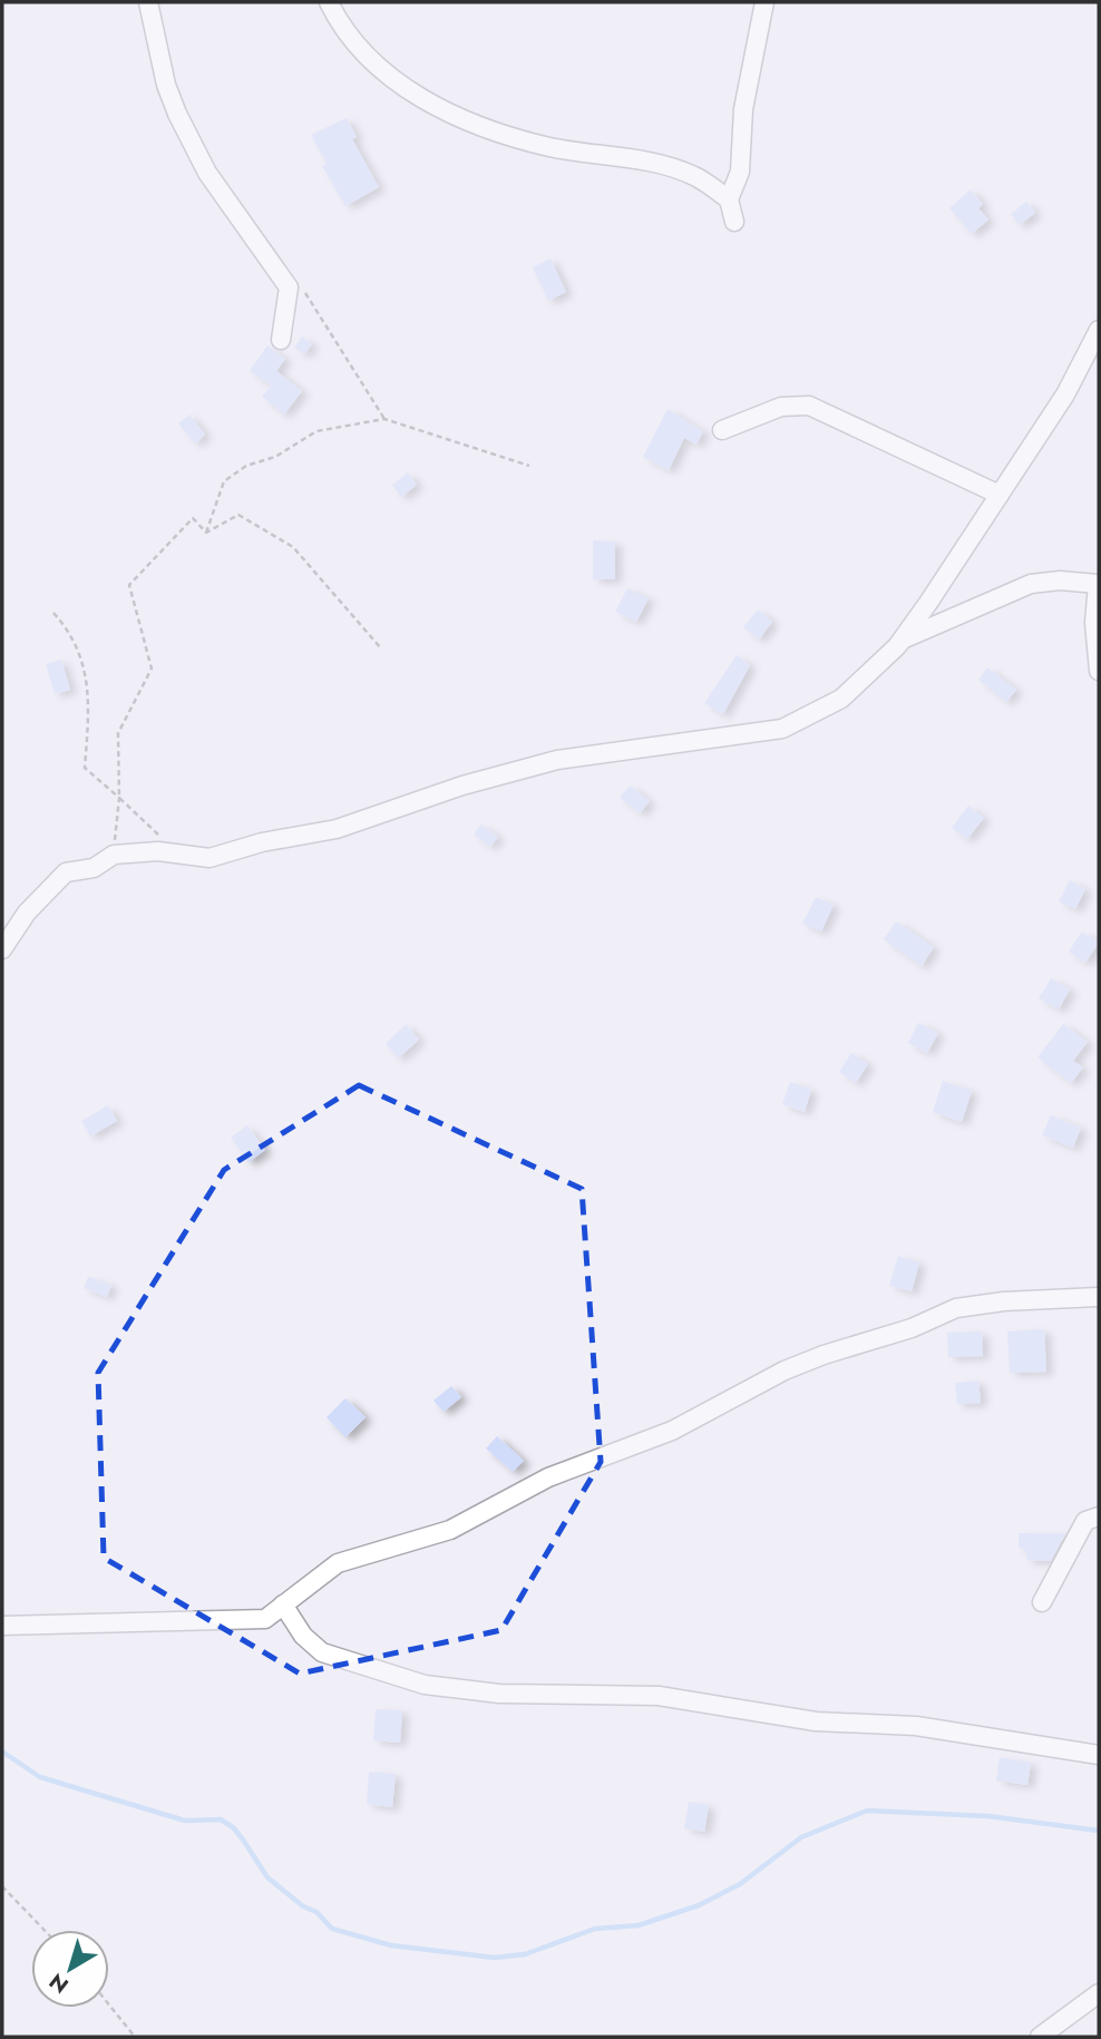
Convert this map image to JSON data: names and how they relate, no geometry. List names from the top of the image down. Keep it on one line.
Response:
{"north":"bottom left"}
